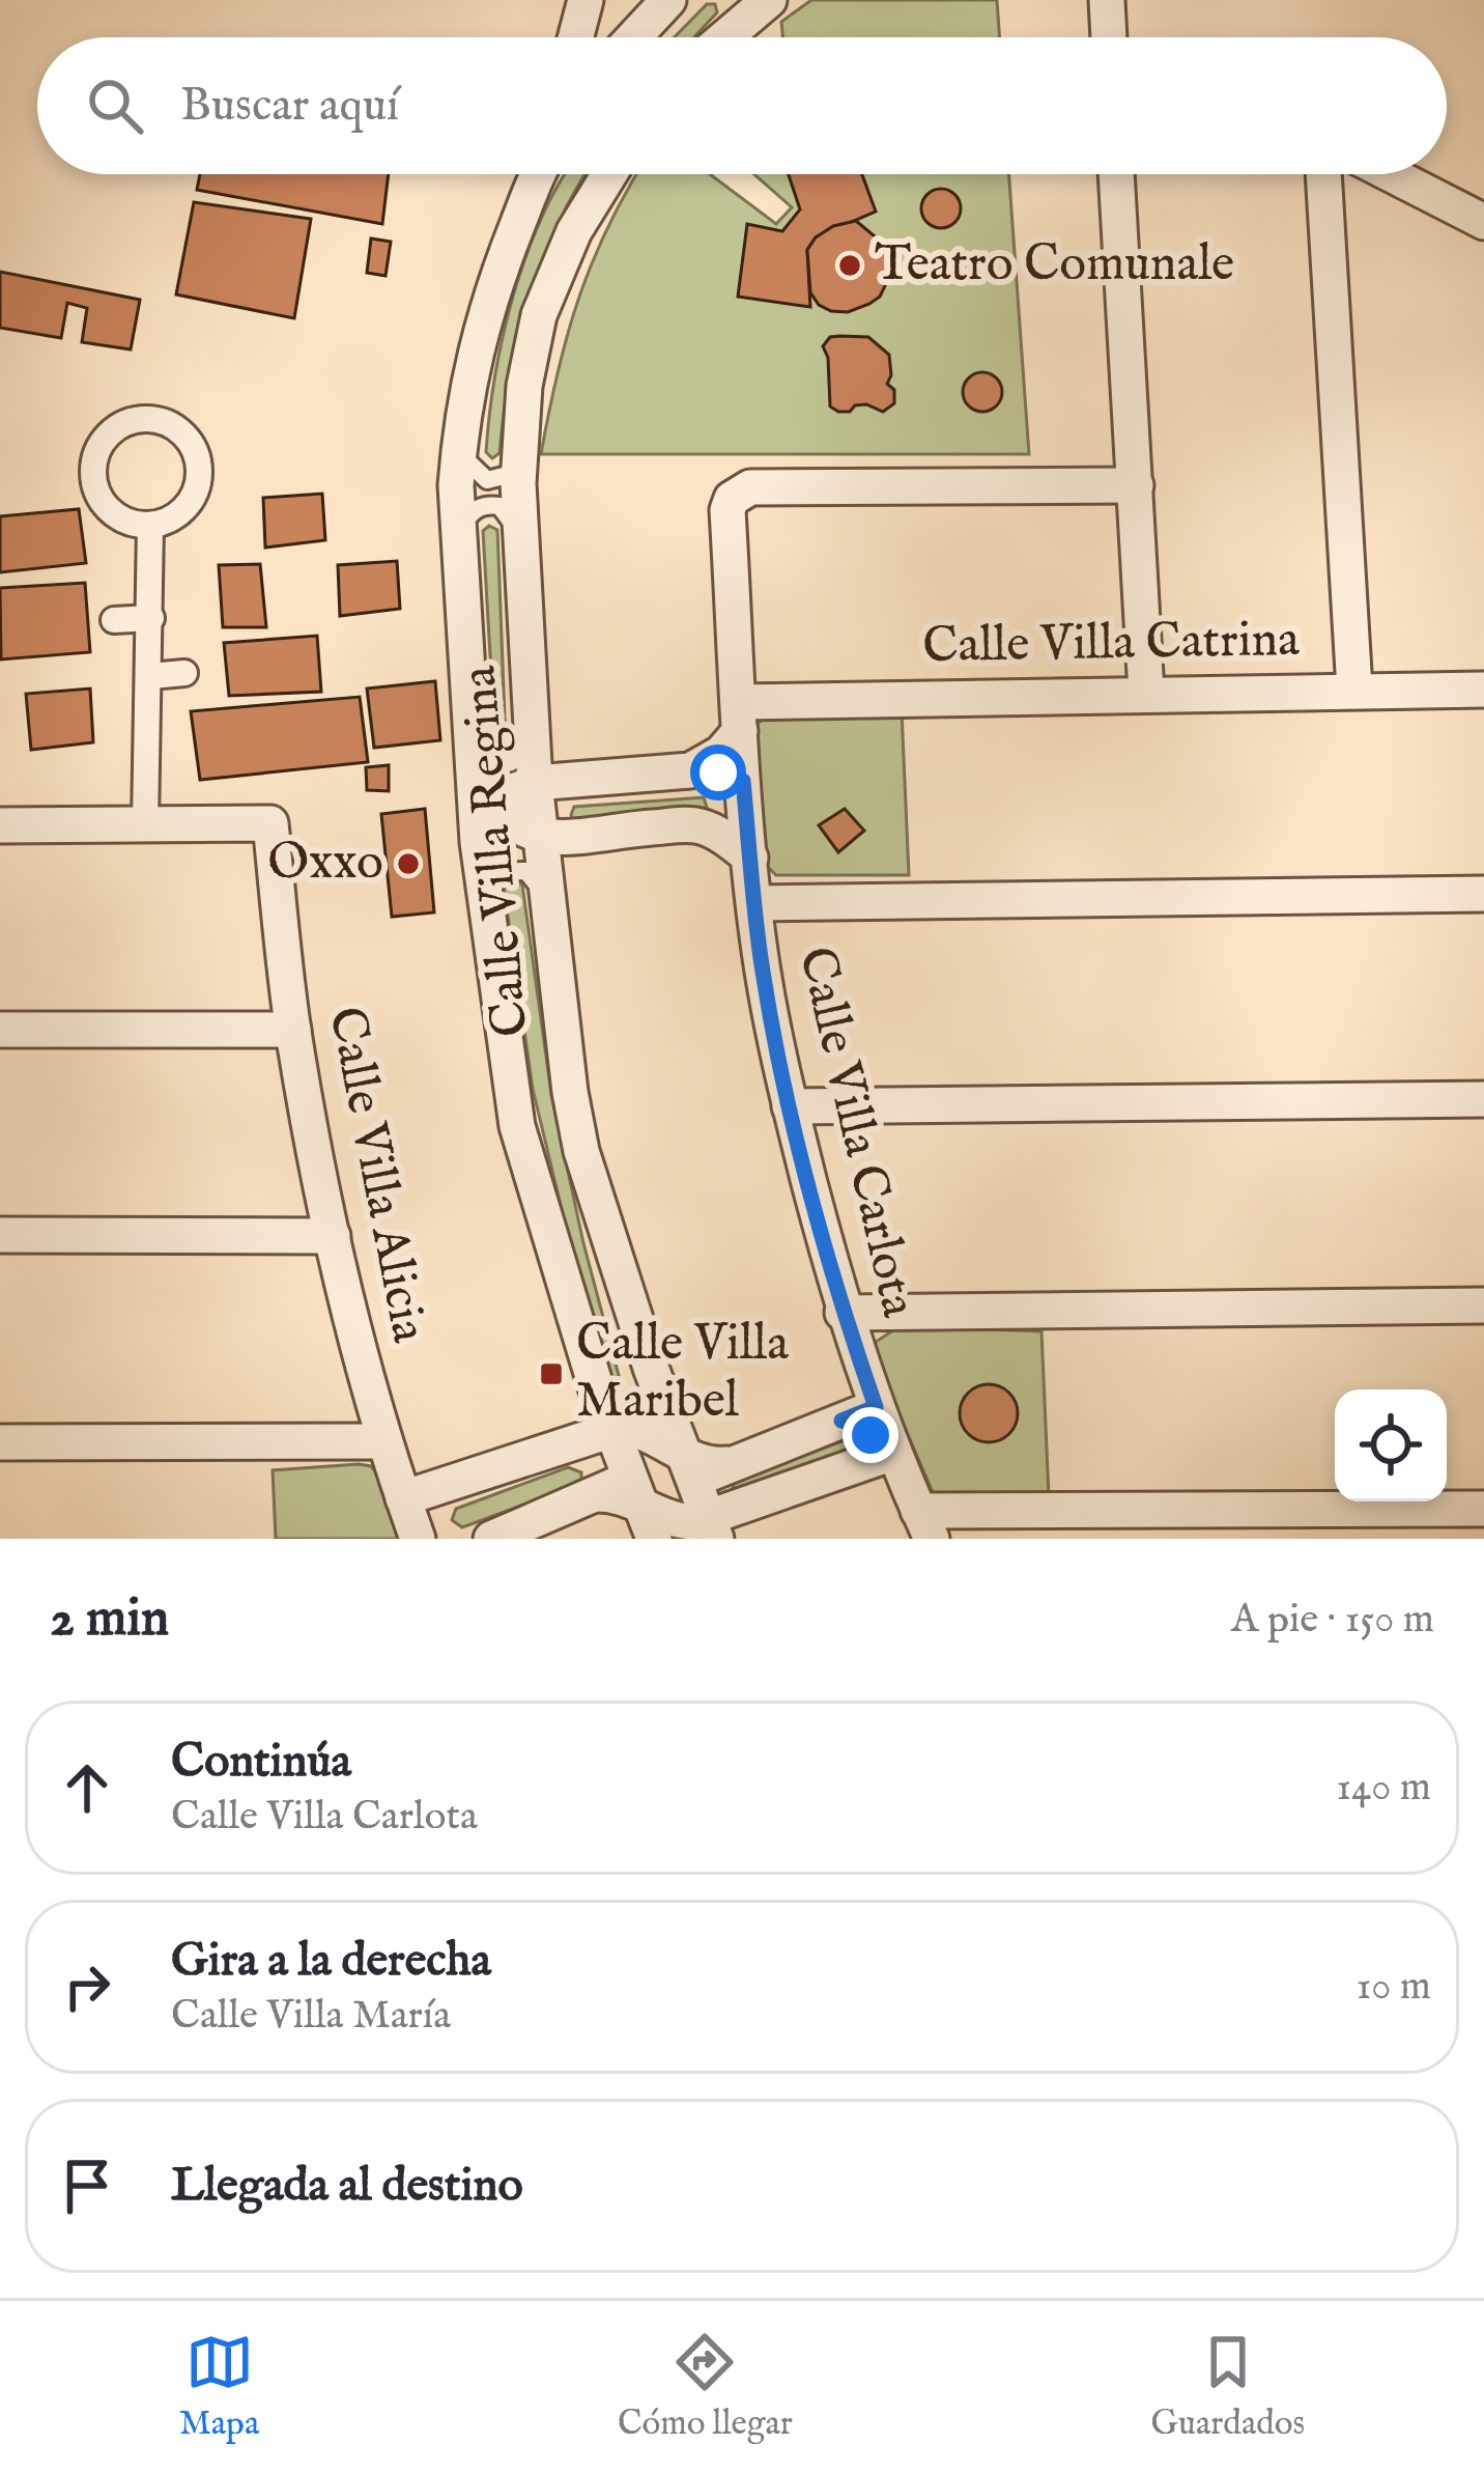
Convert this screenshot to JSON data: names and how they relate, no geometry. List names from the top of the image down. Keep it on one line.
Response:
{"streets":{"street":["Calle Villa Catrina","Calle Villa Regina","Calle Villa Carlota","Calle Villa Alicia"]},"crossings":[["Calle Villa Catrina","Calle Villa Carlota"]],"places":{"other":["Teatro Comunale","Oxxo"],"transit":["Calle Villa Maribel"]},"page":{"search":"Buscar aquí","heading":["2 min","A pie · 150 m"],"list":[["Continúa","Calle Villa Carlota","140 m"],["Gira a la derecha","Calle Villa María","10 m"],"Llegada al destino"],"nav":["Mapa","Cómo llegar","Guardados"]}}
